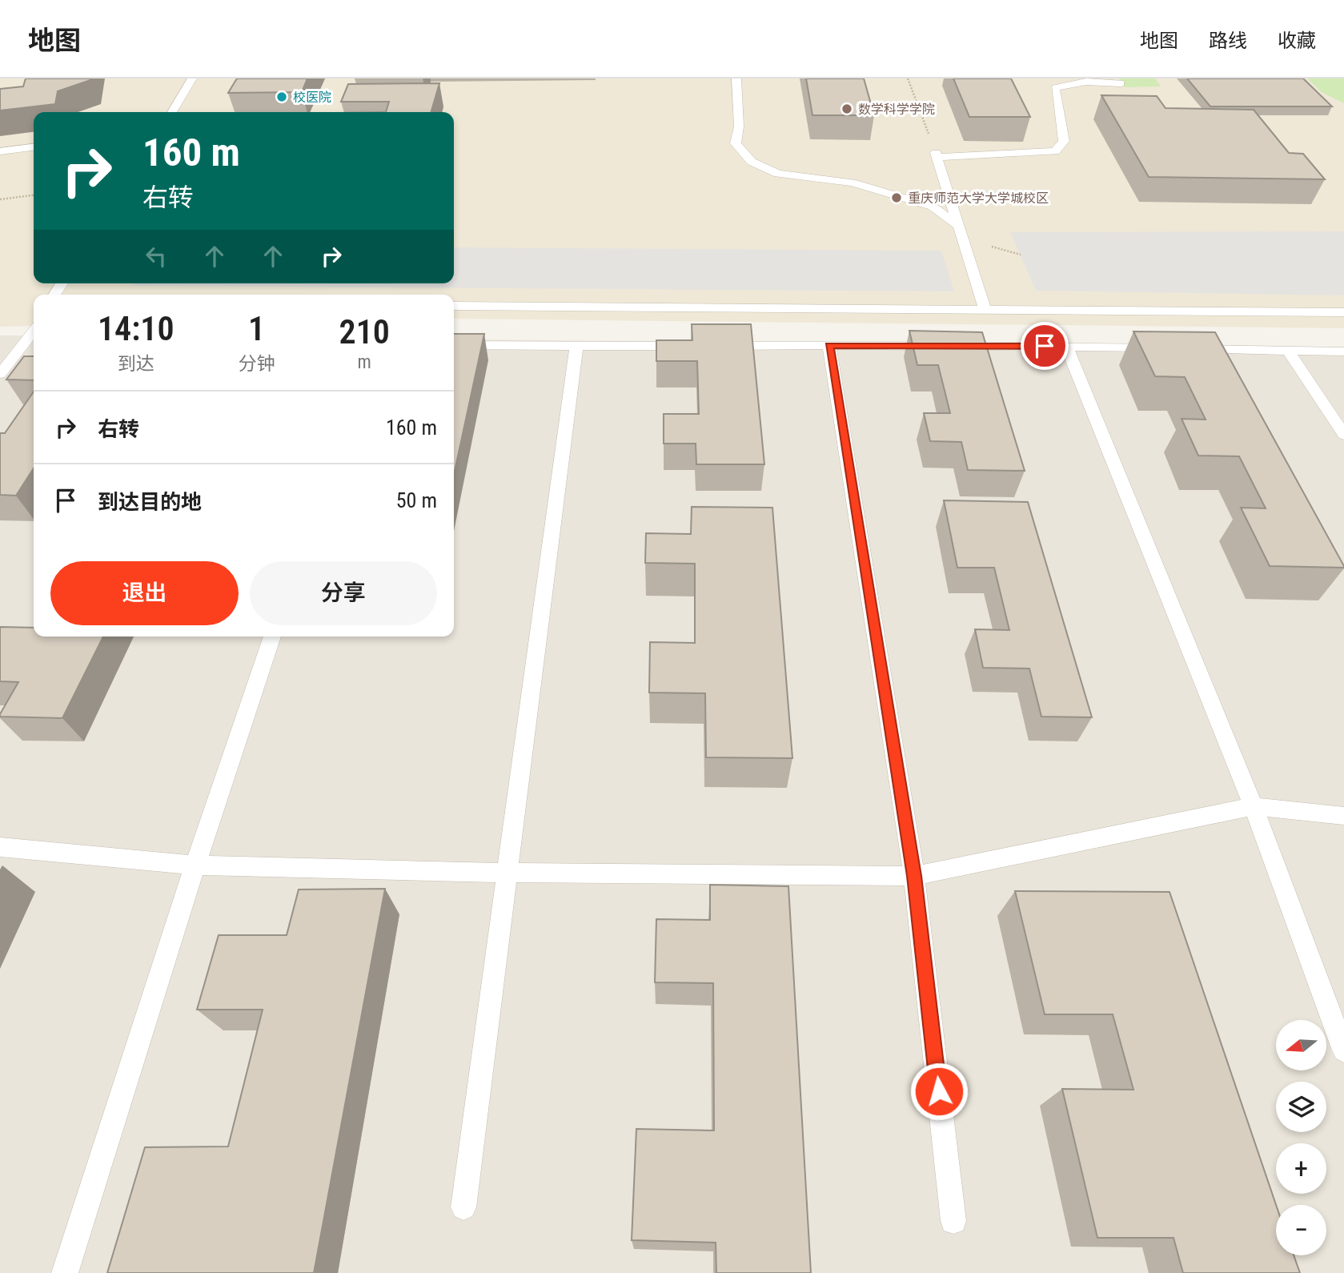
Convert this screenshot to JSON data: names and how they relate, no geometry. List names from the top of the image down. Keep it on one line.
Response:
{"places":["校医院","数学科学学院","重庆师范大学大学城校区"],"north":"left","page":{"header":"地图","nav":["地图","路线","收藏"],"turn":["160 m","右转"],"eta":["14:10","到达","1","分钟","210","m"],"list":[{"name":"右转","value":"160 m"},{"name":"到达目的地","value":"50 m"}],"buttons":["退出","分享"],"map_buttons":["+","−"]}}
